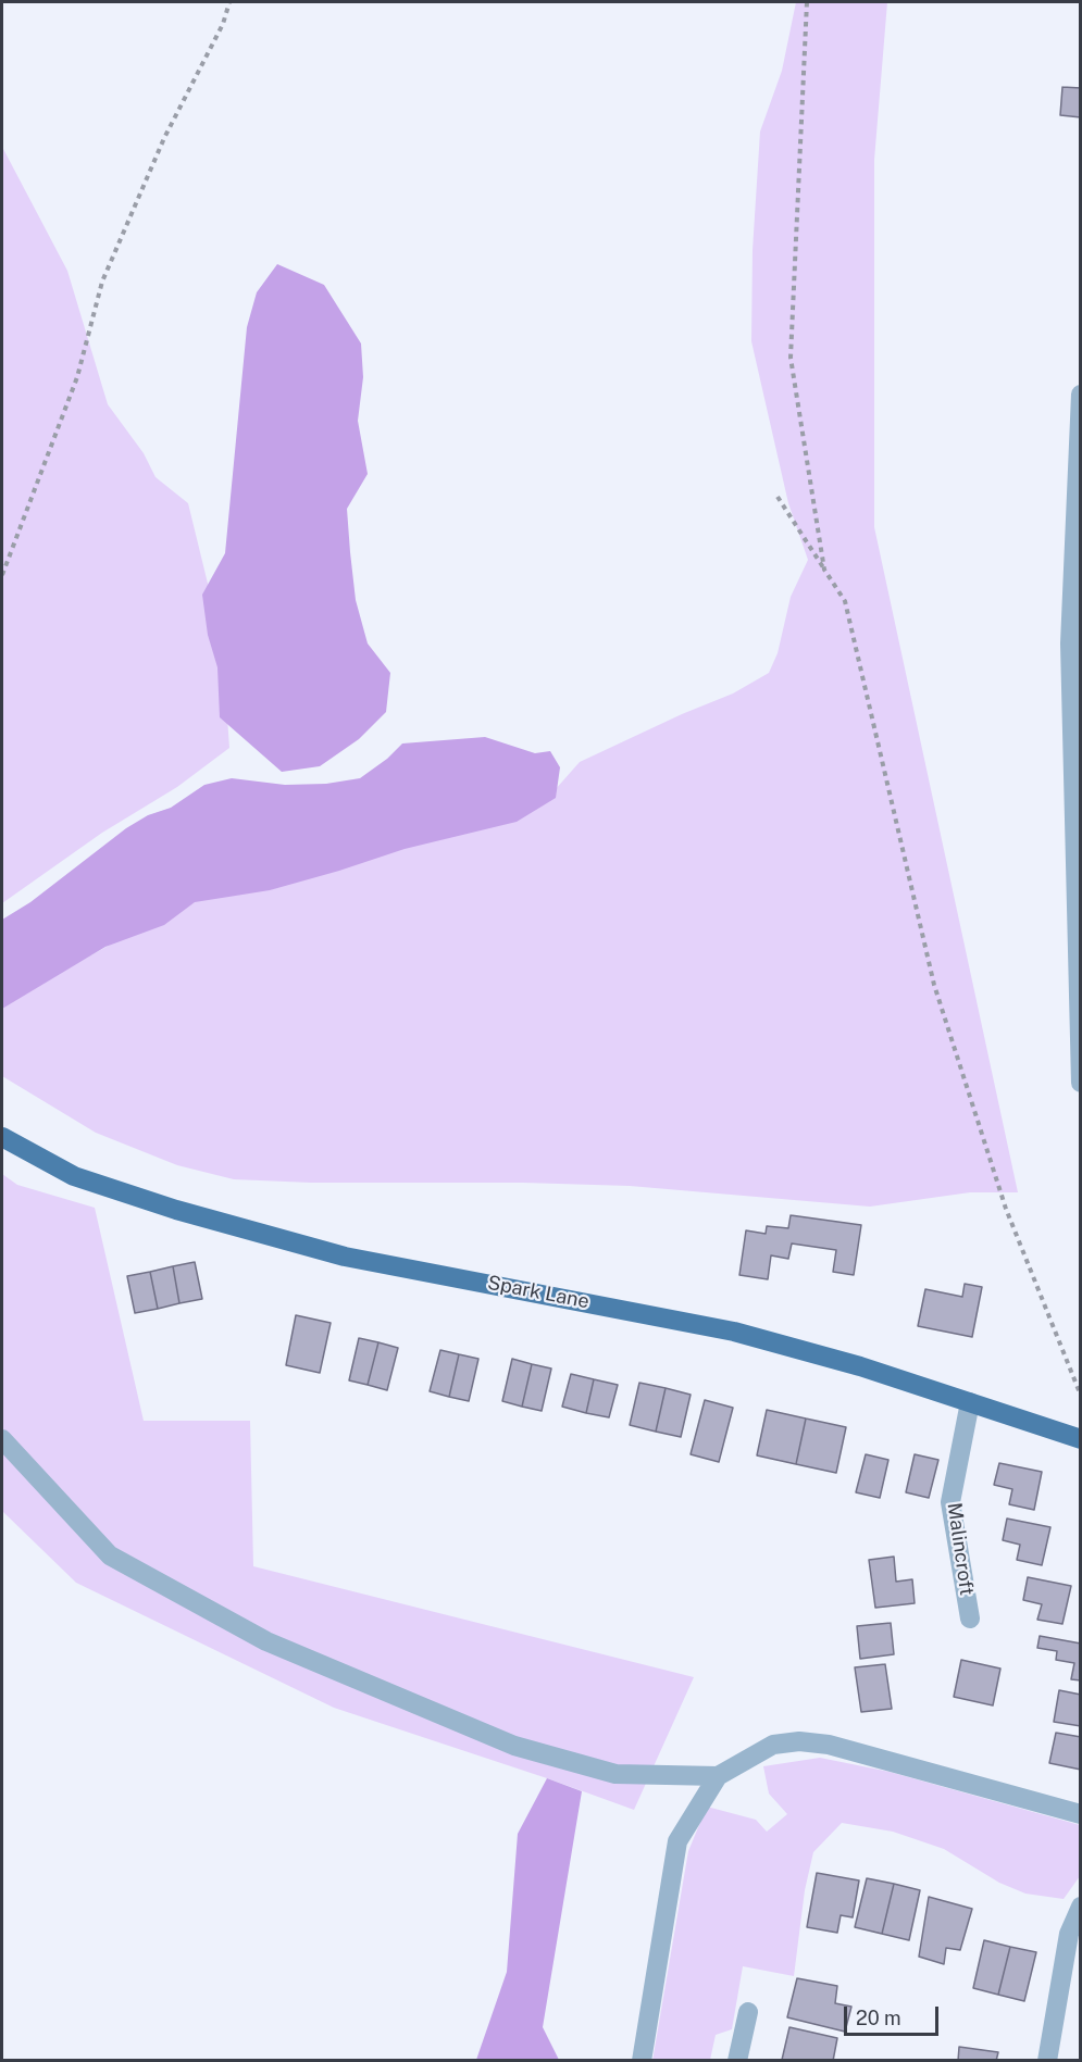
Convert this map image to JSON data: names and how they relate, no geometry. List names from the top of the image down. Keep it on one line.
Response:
{"streets":{"main road":["Spark Lane"],"street":["Malincroft"]},"crossings":[["Spark Lane","Malincroft"]],"scale_bar":"20 m"}
